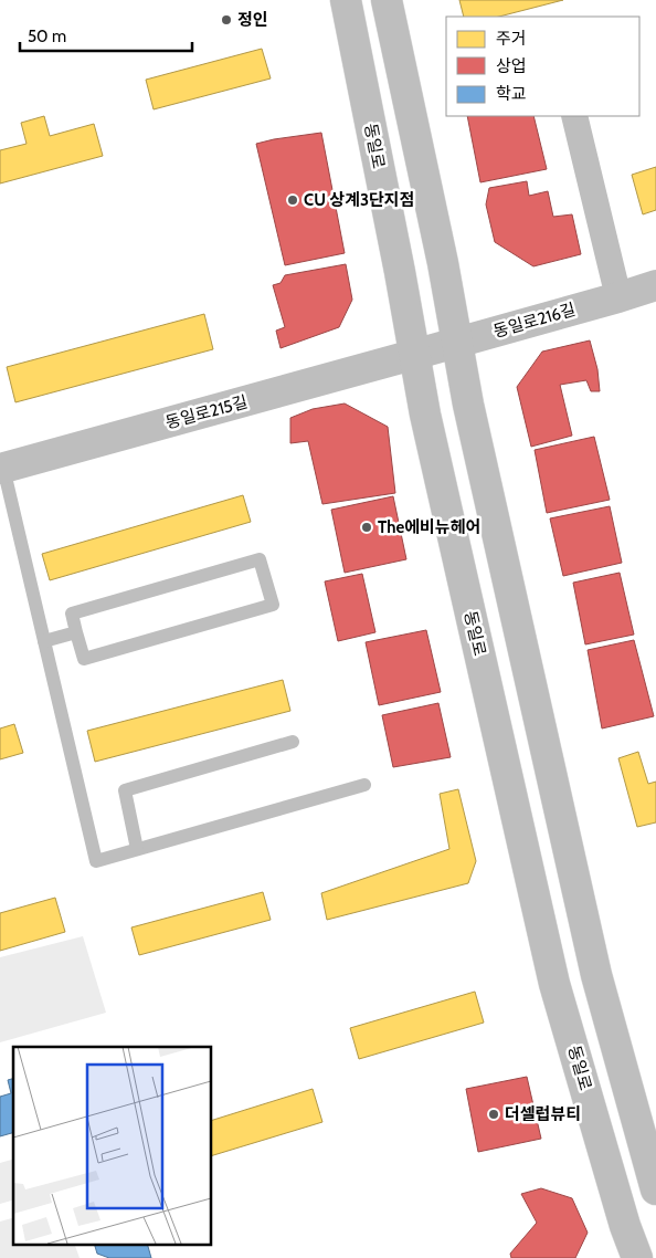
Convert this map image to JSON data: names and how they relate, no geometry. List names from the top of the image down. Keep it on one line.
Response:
{"streets":{"main road":["동일로","동일로216길","동일로215길"]},"crossings":[["동일로","동일로216길"],["동일로","동일로215길"],["동일로216길","동일로215길"]],"places":["정인","CU 상계3단지점","The에비뉴헤어","더셀럽뷰티"],"legend":["주거","상업","학교"],"scale_bar":"50 m"}
